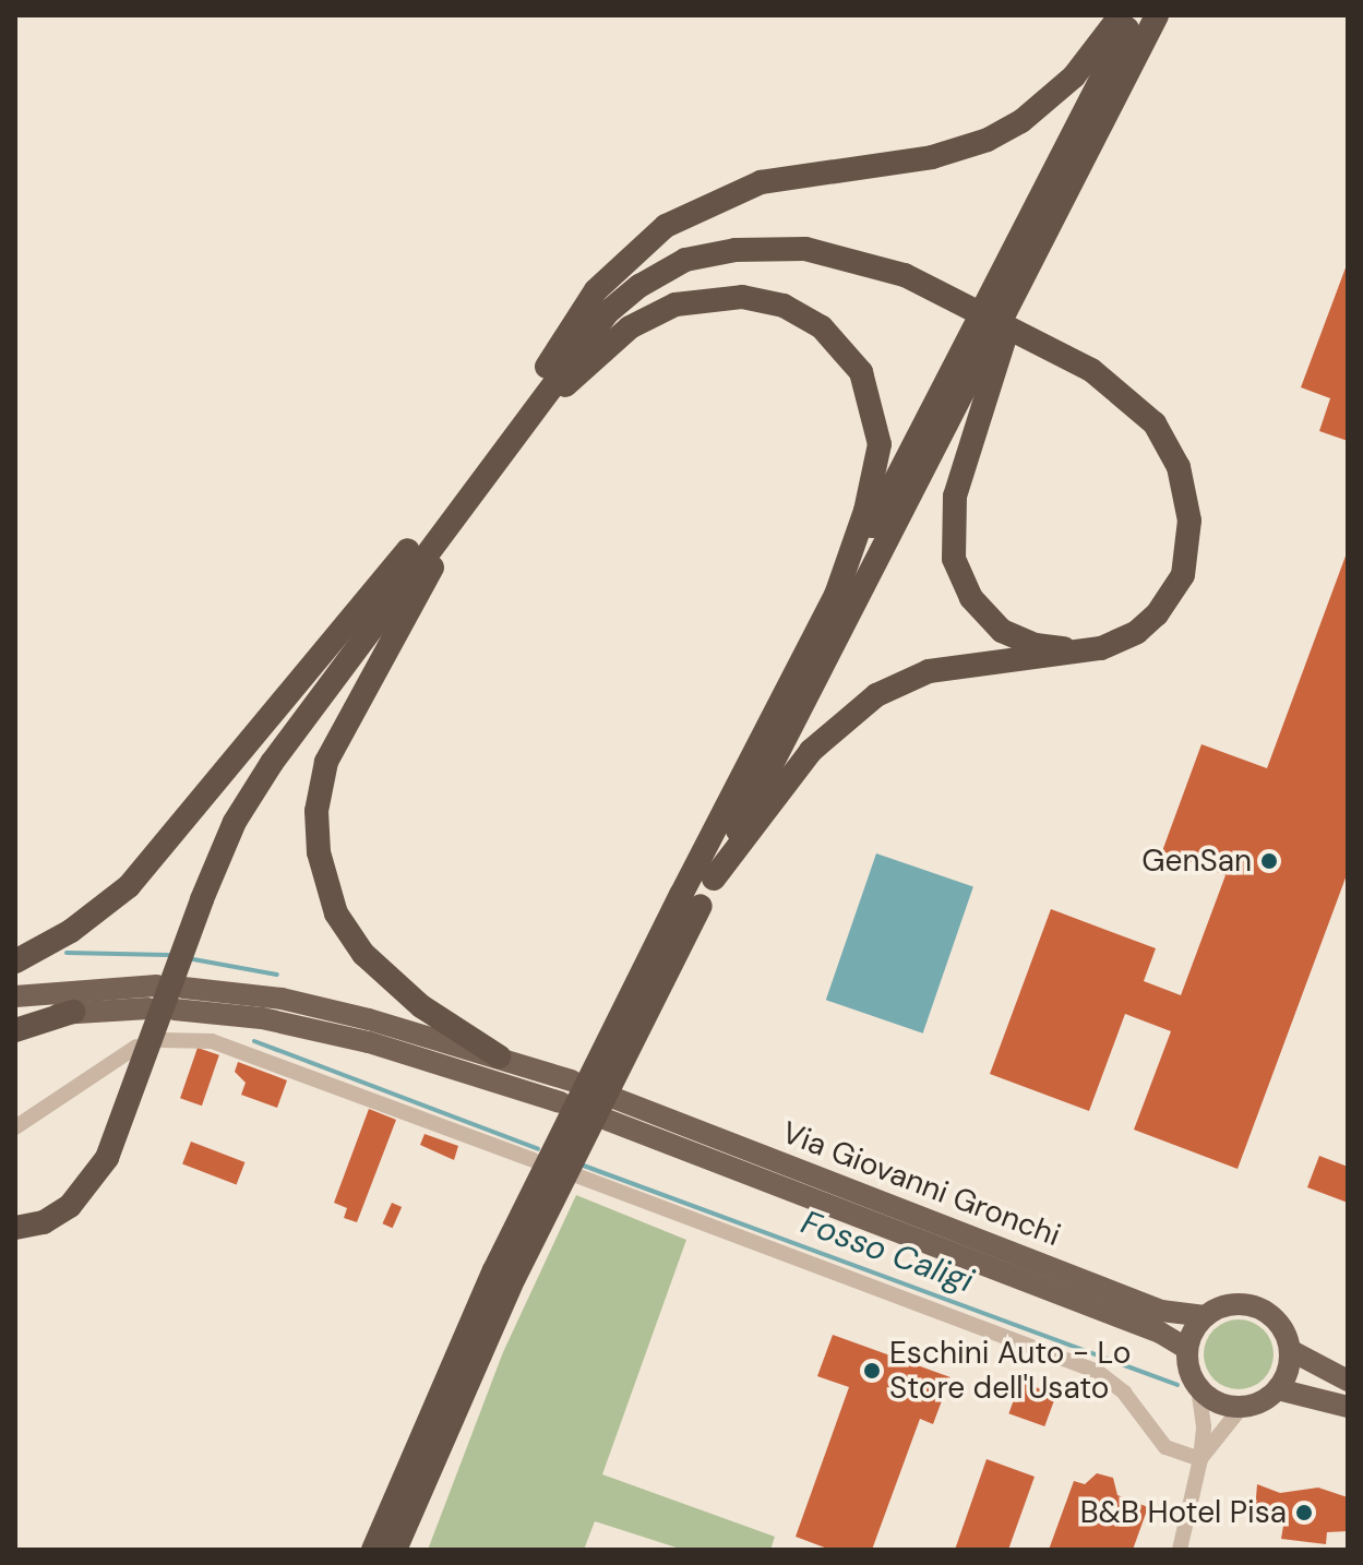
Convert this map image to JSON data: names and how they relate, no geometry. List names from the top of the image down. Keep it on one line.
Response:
{"streets":{"main road":["Via Giovanni Gronchi"]},"water":["Fosso Caligi"],"places":["GenSan","Eschini Auto - Lo Store dell'Usato","B&B Hotel Pisa"]}
